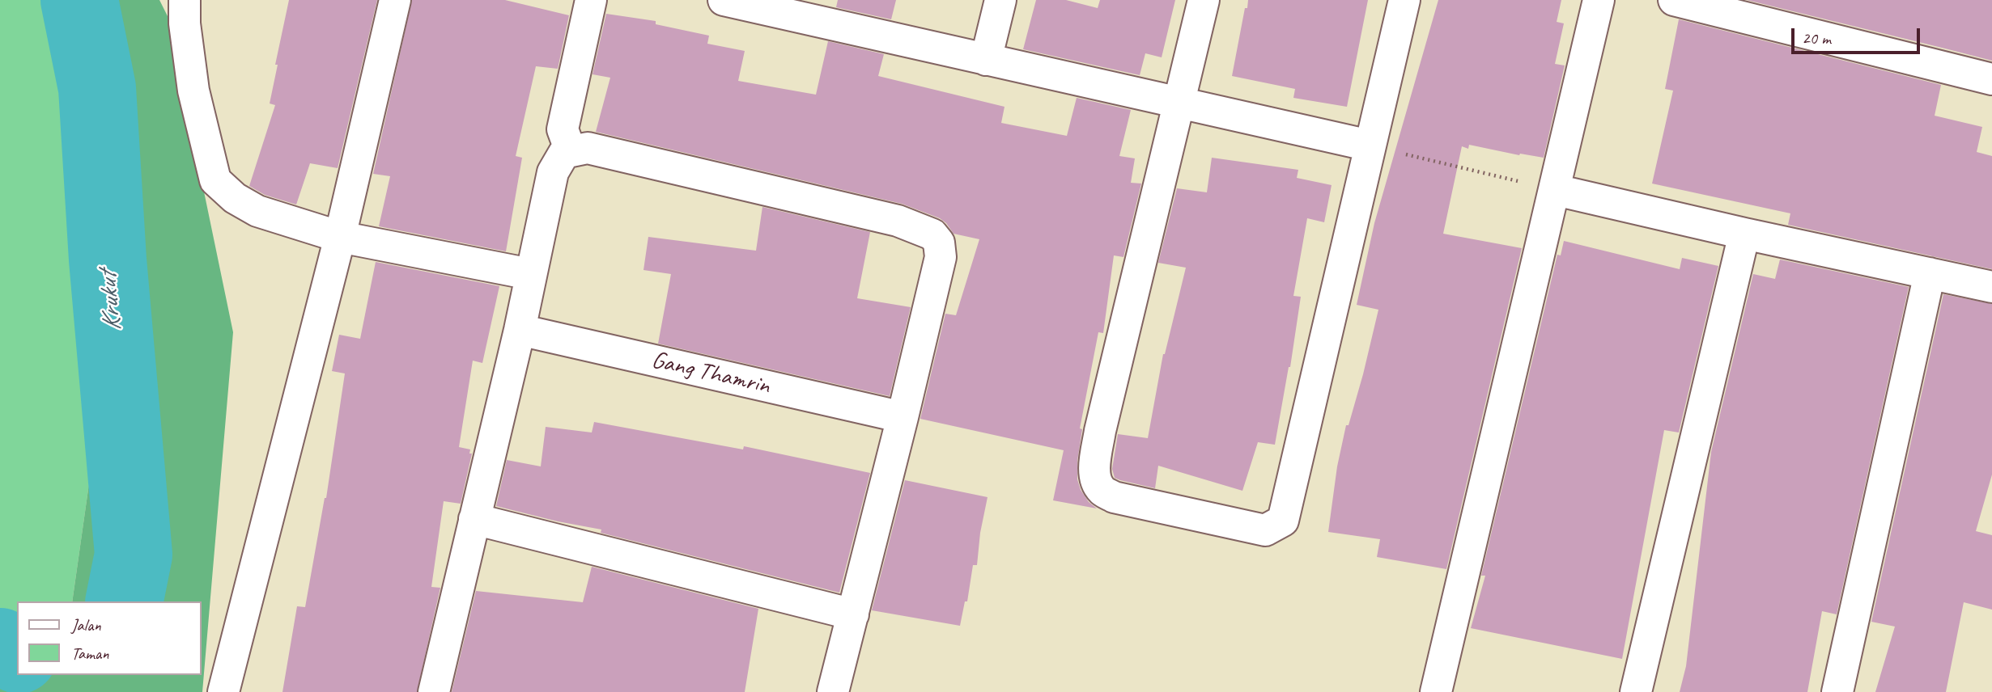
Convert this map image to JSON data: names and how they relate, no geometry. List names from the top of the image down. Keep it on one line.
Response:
{"streets":{"street":["Gang Thamrin"]},"water":["Krukut"],"legend":["Jalan","Taman"],"scale_bar":"20 m"}
